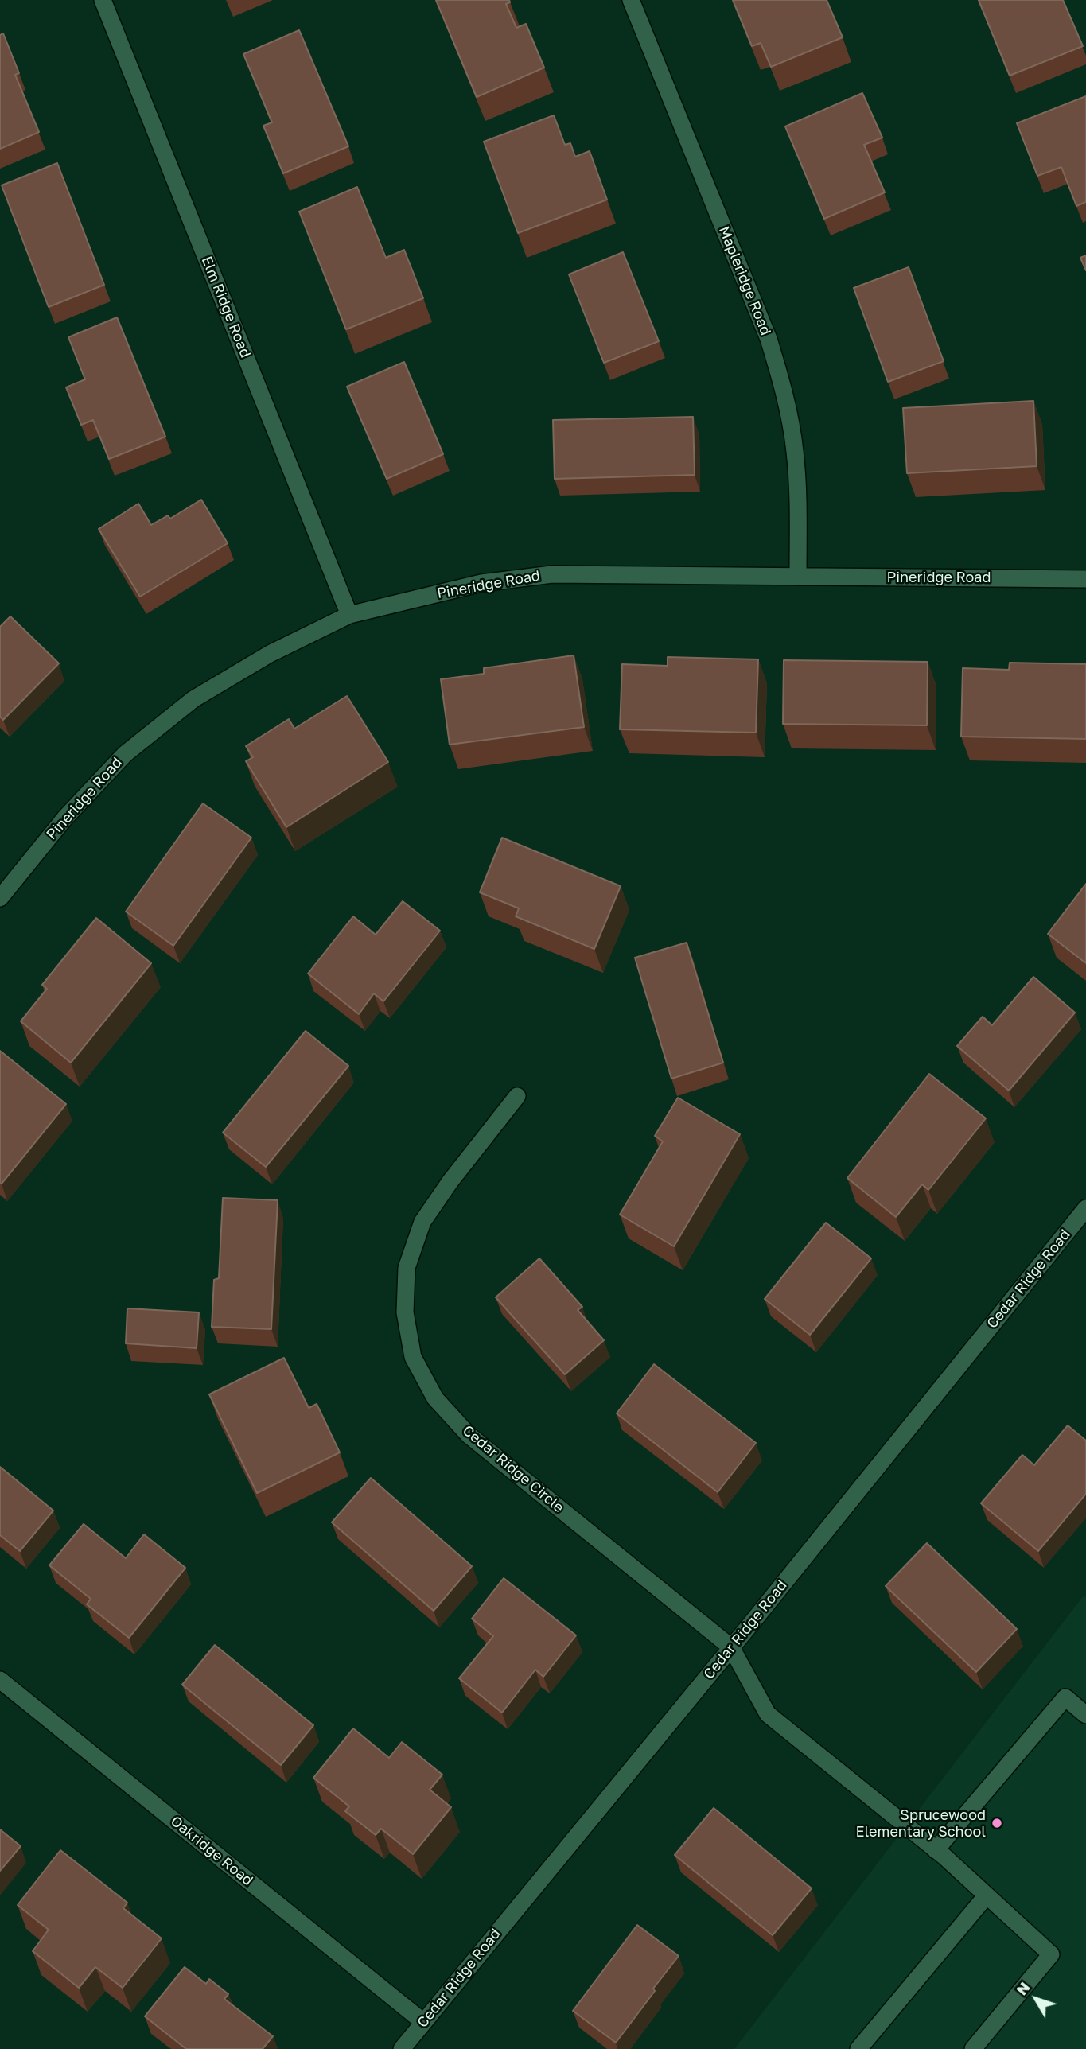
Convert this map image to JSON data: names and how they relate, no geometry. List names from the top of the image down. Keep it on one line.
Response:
{"streets":{"street":["Mapleridge Road","Elm Ridge Road","Pineridge Road","Cedar Ridge Road","Cedar Ridge Circle","Oakridge Road"]},"crossings":[["Mapleridge Road","Pineridge Road"],["Elm Ridge Road","Pineridge Road"],["Cedar Ridge Road","Cedar Ridge Circle"],["Cedar Ridge Road","Oakridge Road"]],"places":["Sprucewood Elementary School"],"north":"top left"}
